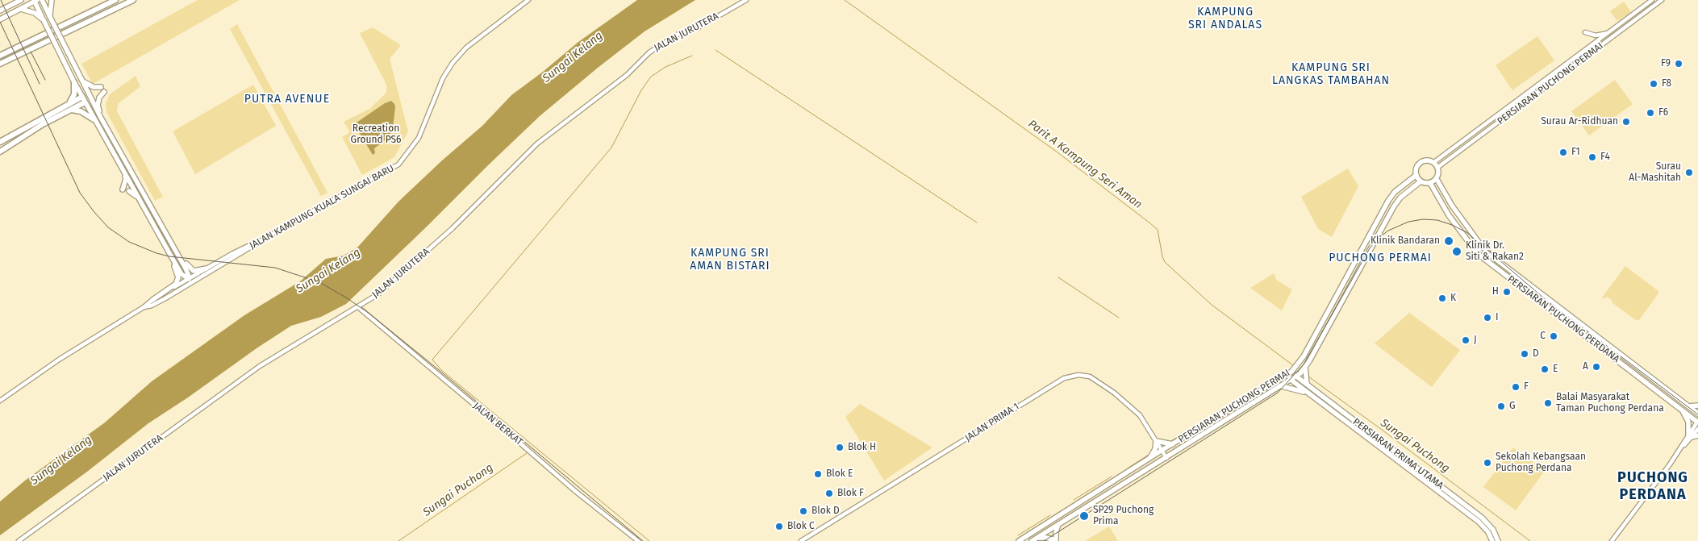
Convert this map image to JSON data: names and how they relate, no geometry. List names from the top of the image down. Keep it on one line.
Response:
{"streets":{"main road":["PERSIARAN PUCHONG PERMAI","PERSIARAN PUCHONG PERDANA","PERSIARAN PRIMA UTAMA"],"street":["JALAN JURUTERA","JALAN KAMPUNG KUALA SUNGAI BARU","JALAN PRIMA 1","JALAN BERKAT"]},"crossings":[["JALAN JURUTERA","JALAN BERKAT"],["PERSIARAN PUCHONG PERMAI","PERSIARAN PUCHONG PERDANA"],["PERSIARAN PUCHONG PERMAI","JALAN PRIMA 1"],["PERSIARAN PUCHONG PERMAI","PERSIARAN PRIMA UTAMA"]],"districts":["KAMPUNG SRI ANDALAS","KAMPUNG SRI LANGKAS TAMBAHAN","PUTRA AVENUE","KAMPUNG SRI AMAN BISTARI","PUCHONG PERMAI","PUCHONG PERDANA"],"water":["Sungai Kelang","Parit A Kampung Seri Aman","Sungai Puchong"],"parks":["Recreation Ground PS6"],"places":["F9","F8","F6","Surau Ar-Ridhuan","F1","F4","Surau Al-Mashitah","Klinik Bandaran","Klinik Dr. Siti & Rakan2","H","K","I","C","J","D","A","E","F","Balai Masyarakat Taman Puchong Perdana","G","Blok H","Sekolah Kebangsaan Puchong Perdana","Blok E","Blok F","Blok D","SP29 Puchong Prima","Blok C"]}
